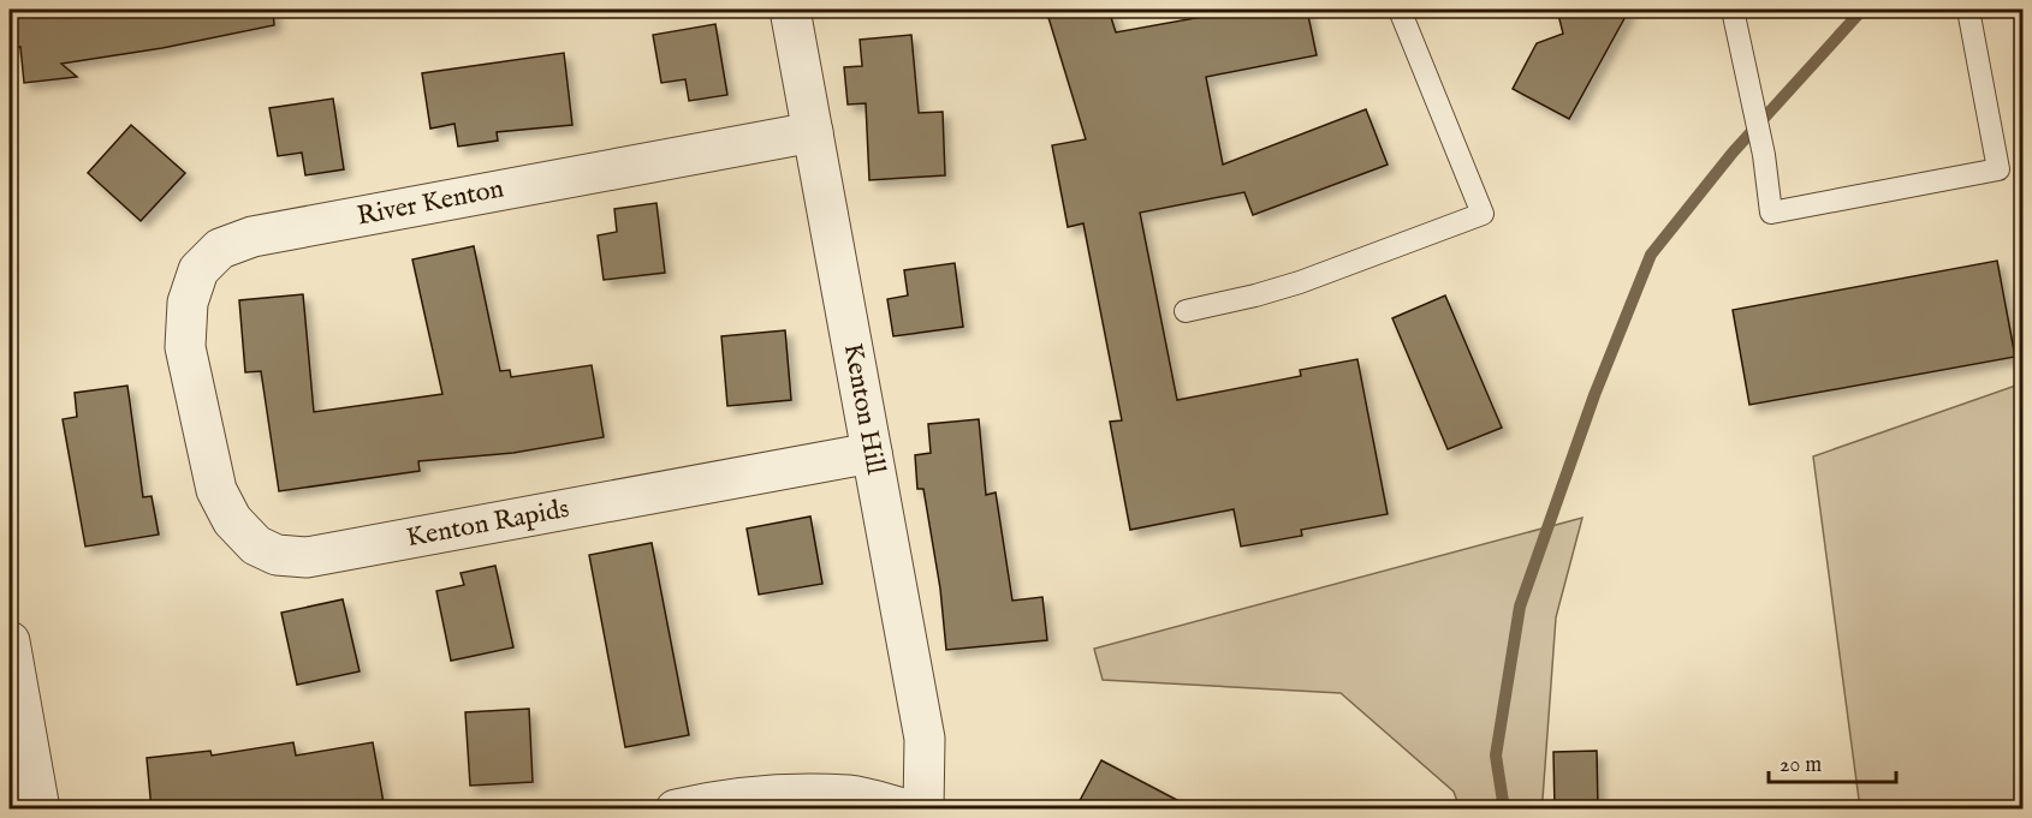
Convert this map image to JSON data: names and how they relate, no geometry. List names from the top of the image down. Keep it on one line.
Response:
{"streets":{"street":["River Kenton","Kenton Hill","Kenton Rapids"]},"crossings":[["River Kenton","Kenton Hill"],["River Kenton","Kenton Rapids"],["Kenton Hill","Kenton Rapids"]],"scale_bar":"20 m"}
